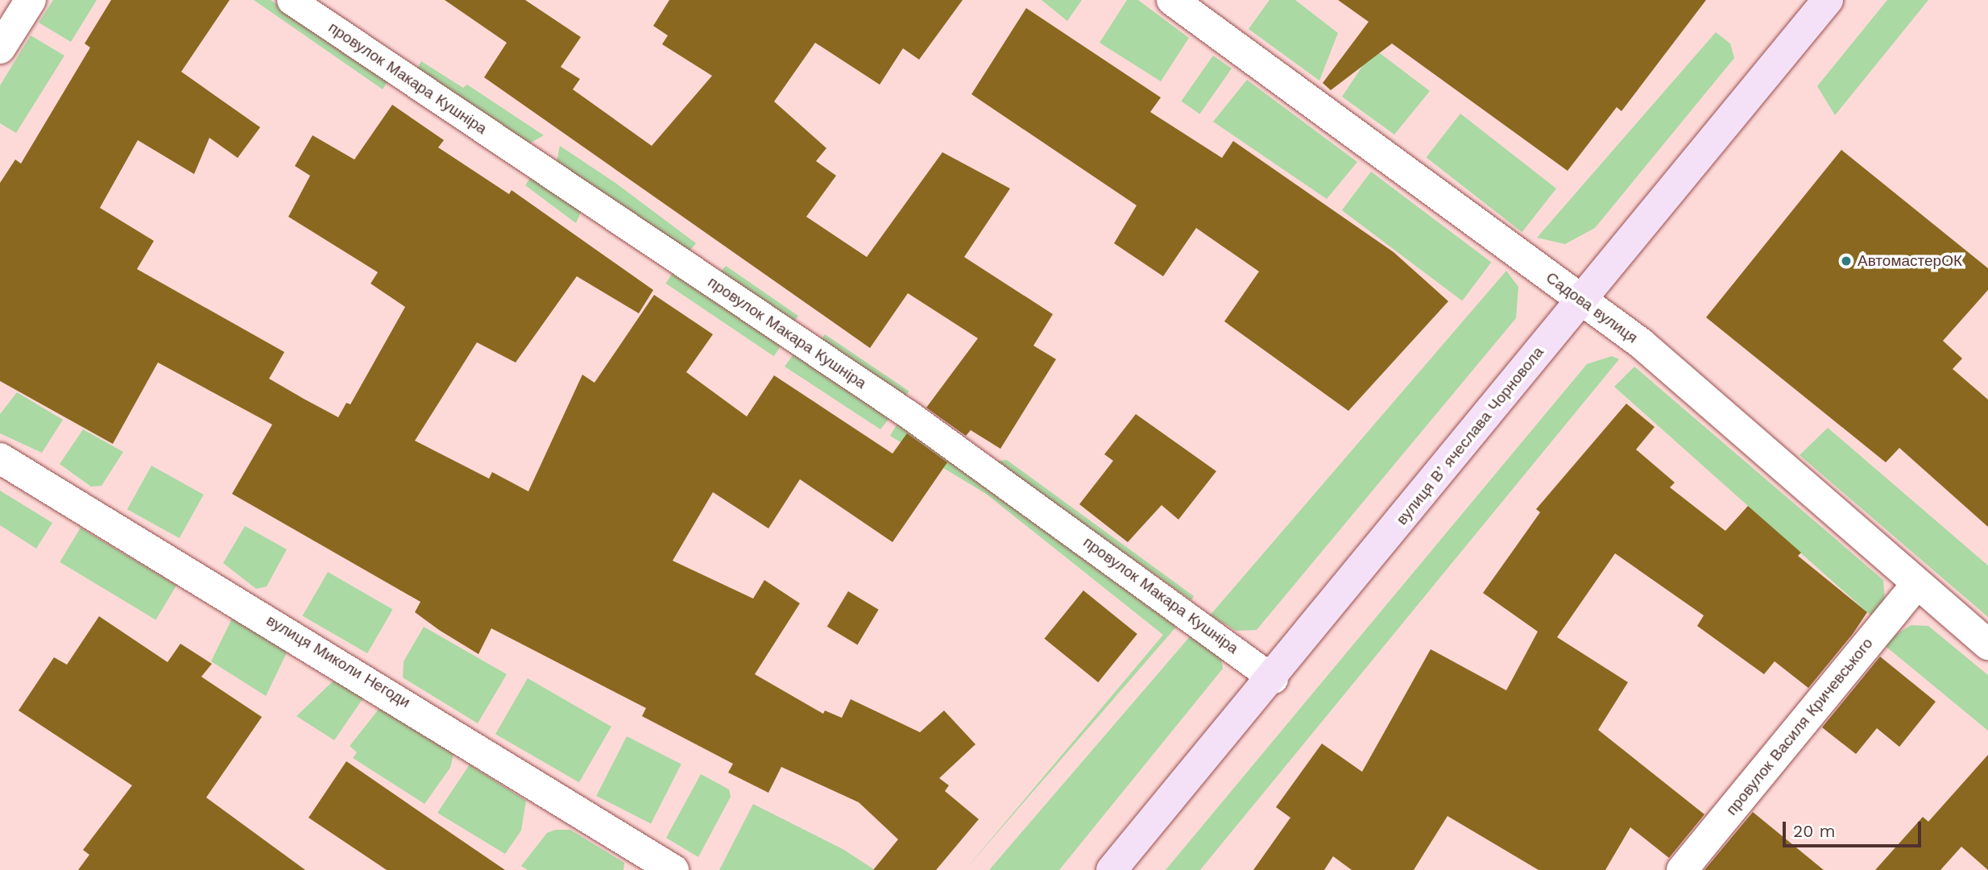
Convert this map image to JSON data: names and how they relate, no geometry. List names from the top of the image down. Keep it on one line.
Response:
{"streets":{"main road":["вулиця Вʼячеслава Чорновола"],"street":["Садова вулиця","вулиця Миколи Негоди","провулок Василя Кричевського"],"lane":["провулок Макара Кушніра"]},"crossings":[["провулок Макара Кушніра","вулиця Вʼячеслава Чорновола"],["Садова вулиця","вулиця Вʼячеслава Чорновола"],["Садова вулиця","провулок Василя Кричевського"]],"places":["АвтомастерОК"],"scale_bar":"20 m"}
